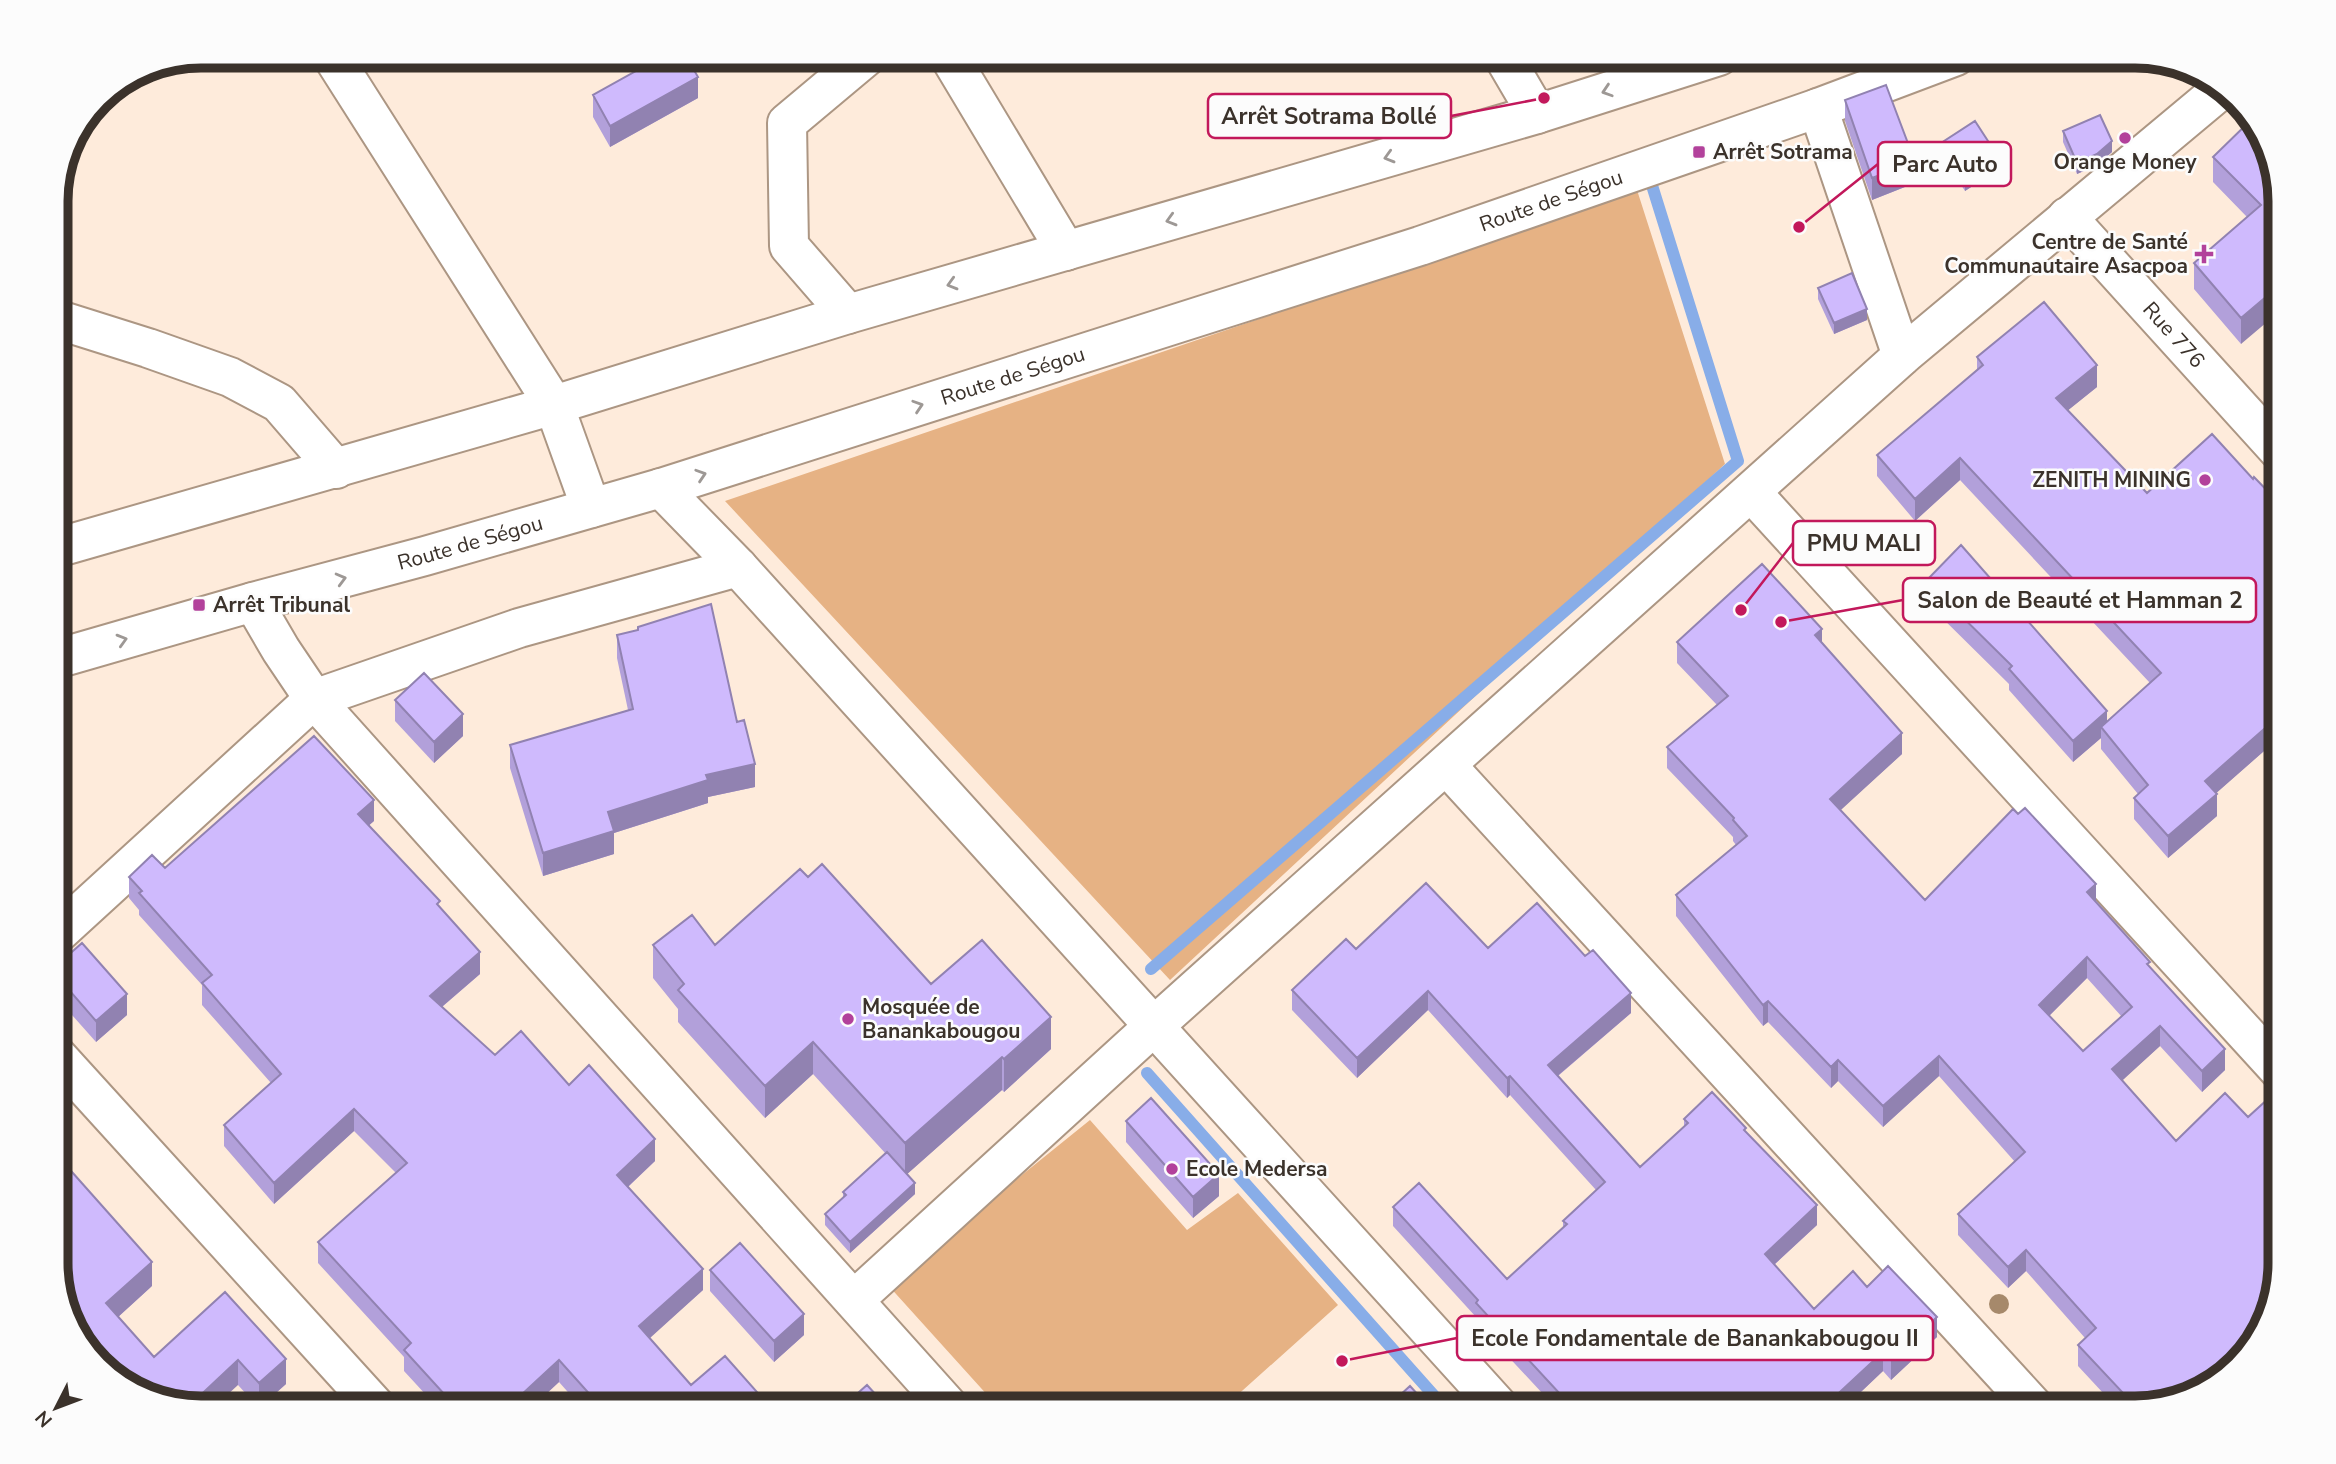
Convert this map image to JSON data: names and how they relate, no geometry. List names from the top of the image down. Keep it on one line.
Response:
{"streets":{"main road":["Route de Ségou","Rue 776"]},"places":{"other":["Arrêt Sotrama Bollé","Orange Money","Parc Auto","ZENITH MINING","PMU MALI","Salon de Beauté et Hamman 2","Mosquée de Banankabougou","Ecole Medersa","Ecole Fondamentale de Banankabougou II"],"transit":["Arrêt Sotrama","Arrêt Tribunal"],"health":["Centre de Santé Communautaire Asacpoa"]},"north":"bottom left"}
